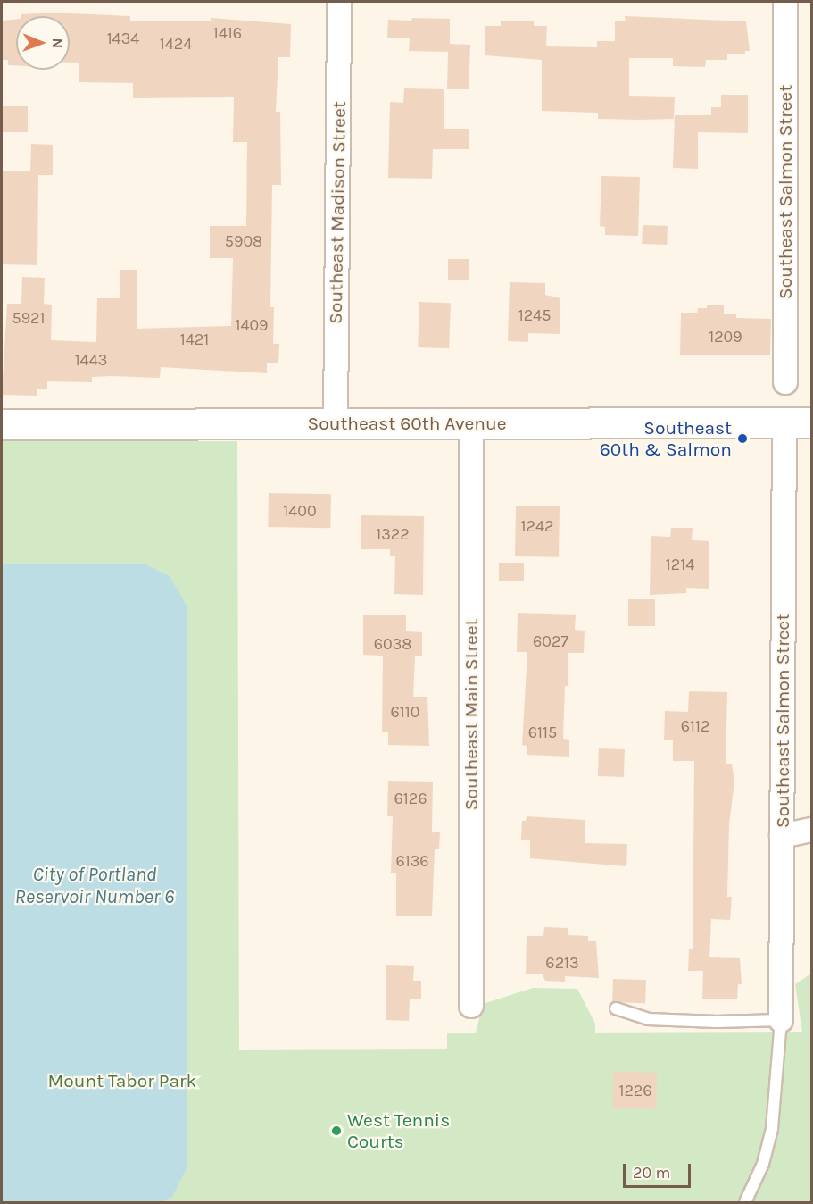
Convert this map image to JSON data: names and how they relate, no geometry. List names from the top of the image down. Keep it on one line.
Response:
{"streets":{"main road":["Southeast 60th Avenue"],"street":["Southeast Salmon Street","Southeast Madison Street","Southeast Main Street"]},"crossings":[["Southeast Salmon Street","Southeast 60th Avenue"],["Southeast Madison Street","Southeast 60th Avenue"],["Southeast 60th Avenue","Southeast Main Street"]],"water":["City of Portland Reservoir Number 6"],"parks":["Mount Tabor Park"],"places":["Southeast 60th & Salmon","West Tennis Courts"],"house_numbers":["1416","1434","1424","5908","1245","5921","1409","1209","1421","1443","1400","1242","1322","1214","6027","6038","6110","6112","6115","6126","6136","6213","1226"],"scale_bar":"20 m","north":"right"}
